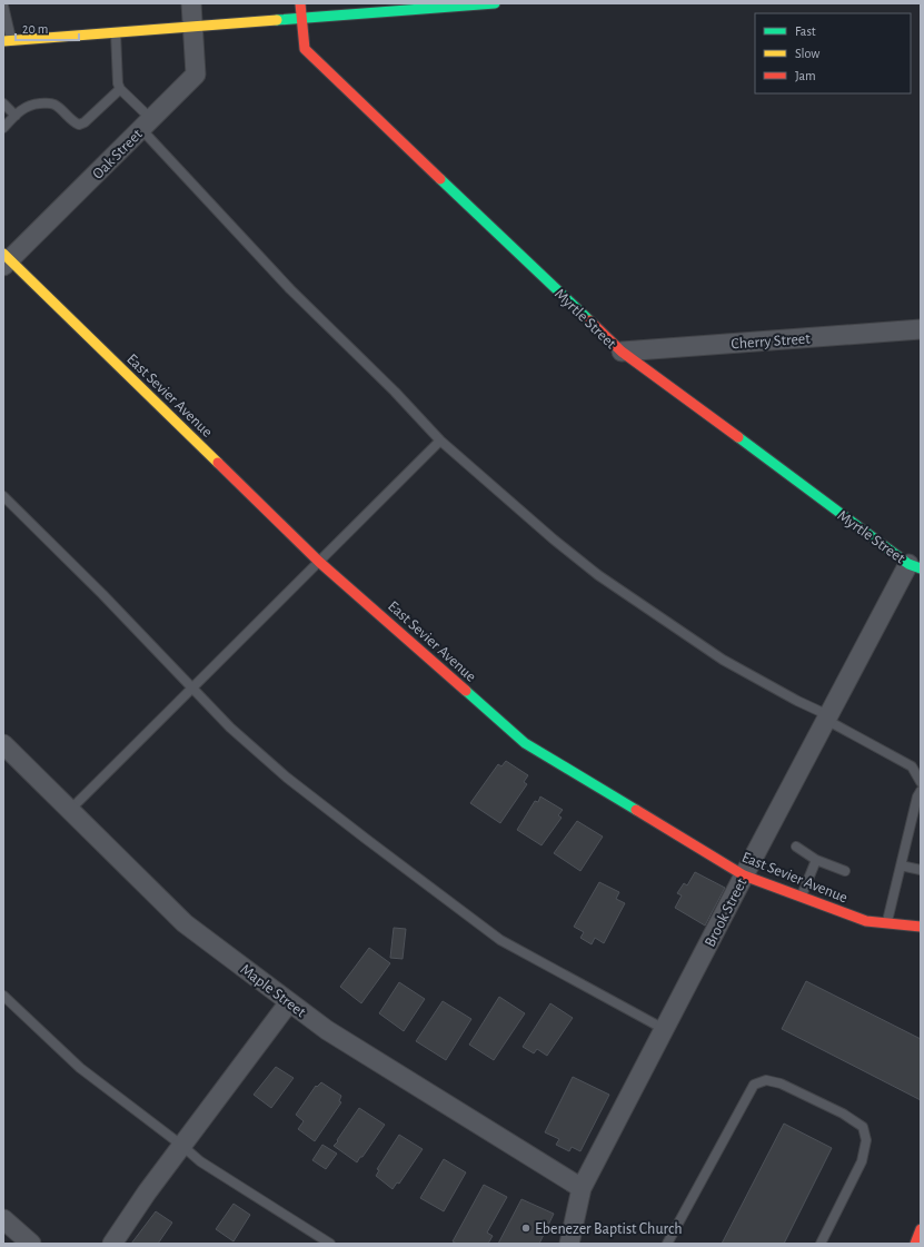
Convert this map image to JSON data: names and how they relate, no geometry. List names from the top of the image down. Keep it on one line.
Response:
{"streets":{"street":["Oak Street","Myrtle Street","Cherry Street","East Sevier Avenue","Brook Street","Maple Street"]},"crossings":[["Oak Street","East Sevier Avenue"],["Myrtle Street","Cherry Street"],["Myrtle Street","Brook Street"],["East Sevier Avenue","Brook Street"],["Brook Street","Maple Street"]],"places":["Ebenezer Baptist Church"],"legend":["Fast","Slow","Jam"],"scale_bar":"20 m"}
